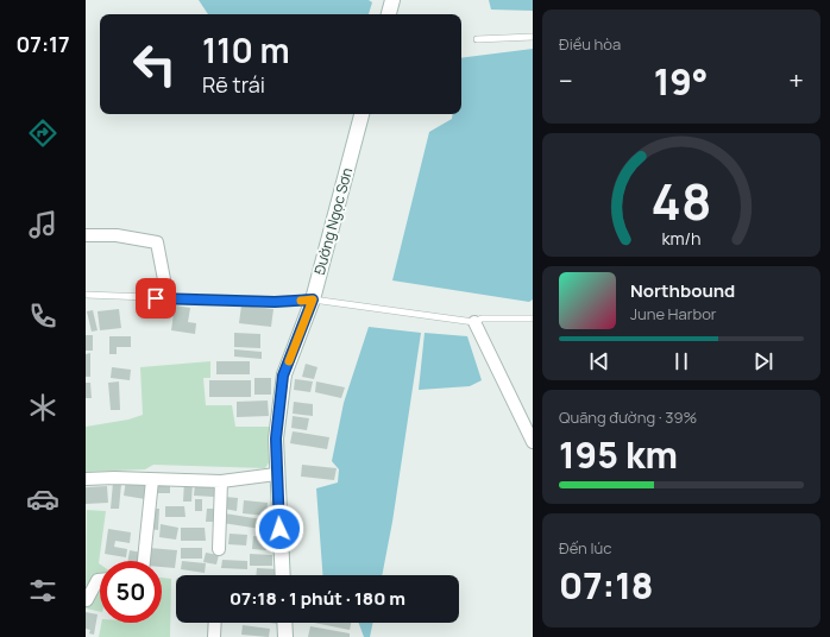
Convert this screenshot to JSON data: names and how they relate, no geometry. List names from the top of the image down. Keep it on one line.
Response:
{"streets":{"main road":["Đường Ngọc Sơn"]},"page":{"tabs":"07:17","tile":["Điều hòa",["Quãng đường · 39%","195 km"],["Đến lúc","07:18"]],"turn":["110 m","Rẽ trái"],"heat":["−","19°","+"],"song":["Northbound","June Harbor"],"limit":"50","trip":"07:18 · 1 phút · 180 m","gauge":["48","km/h"]}}
